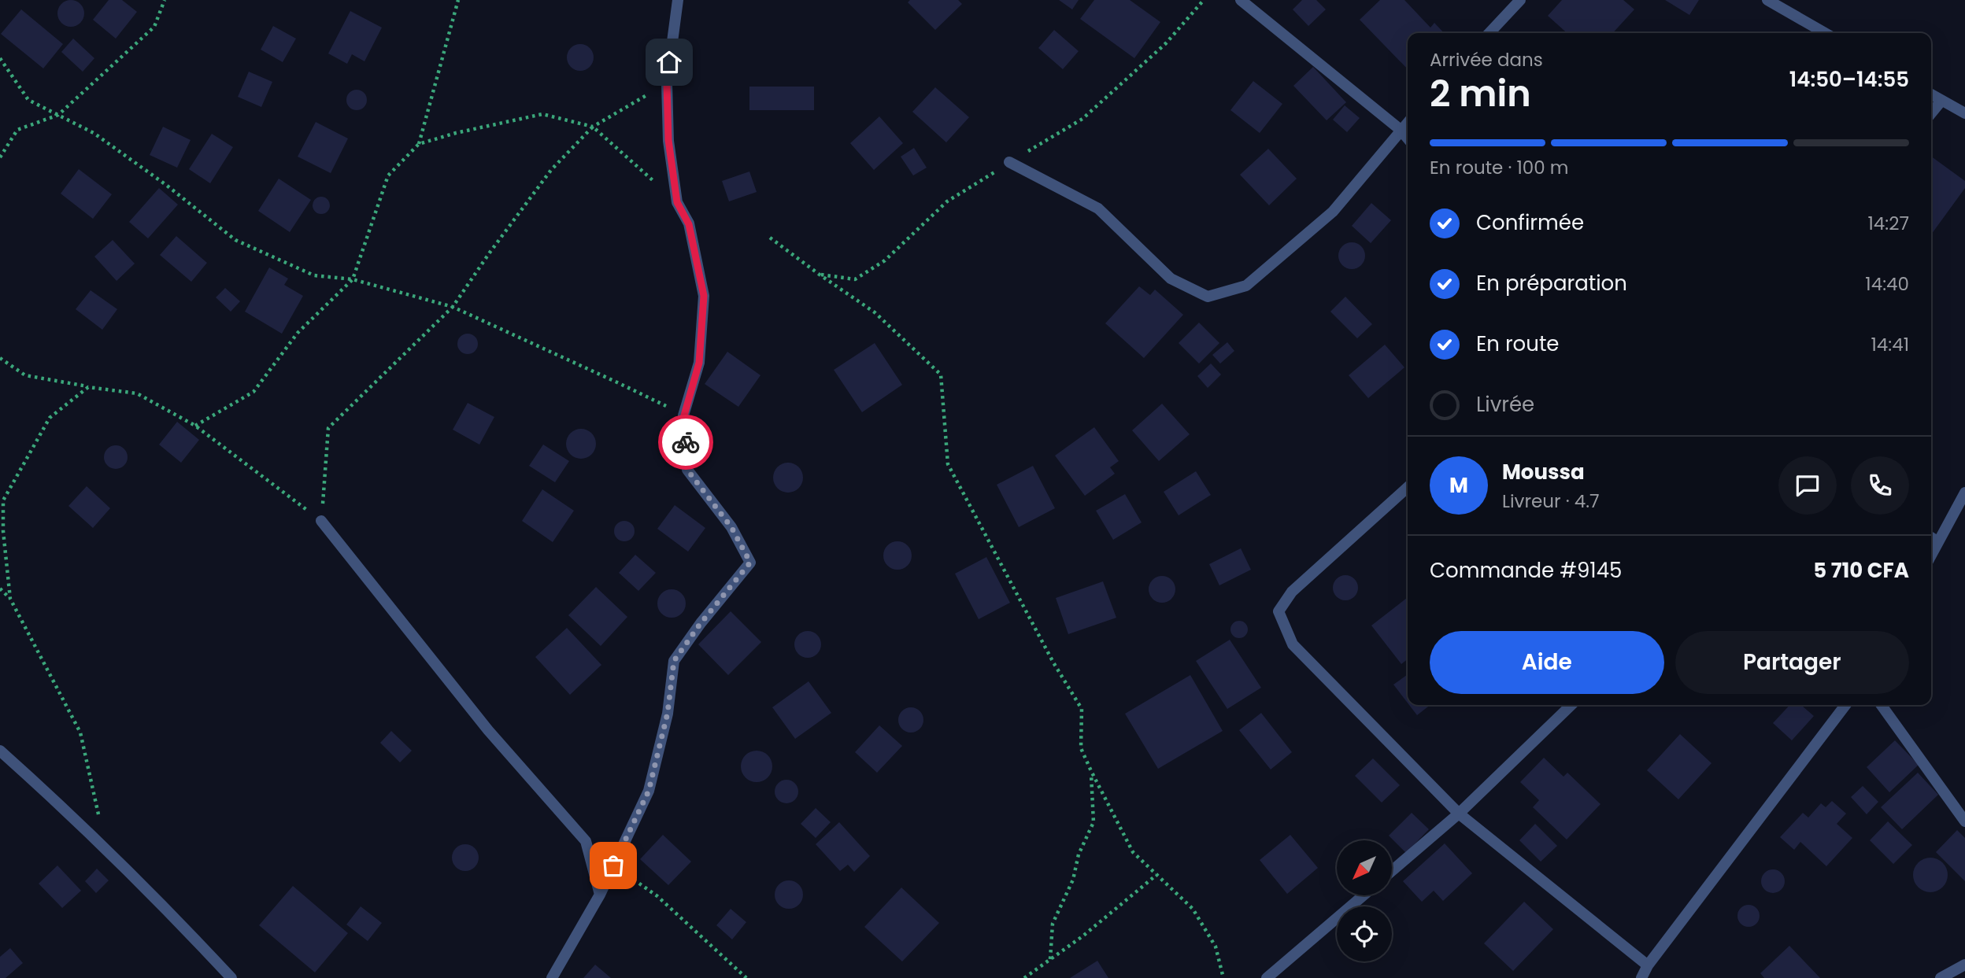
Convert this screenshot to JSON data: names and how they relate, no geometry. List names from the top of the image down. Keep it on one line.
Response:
{"north":"bottom left","page":{"heading":["2 min","Arrivée dans","14:50–14:55"],"panel":["Moussa","Livreur · 4.7","Commande #9145","5 710 CFA"],"bar":"En route · 100 m","list":[["Confirmée","14:27"],["En préparation","14:40"],["En route","14:41"],"Livrée"],"round":"M","buttons":["Aide","Partager"]}}
